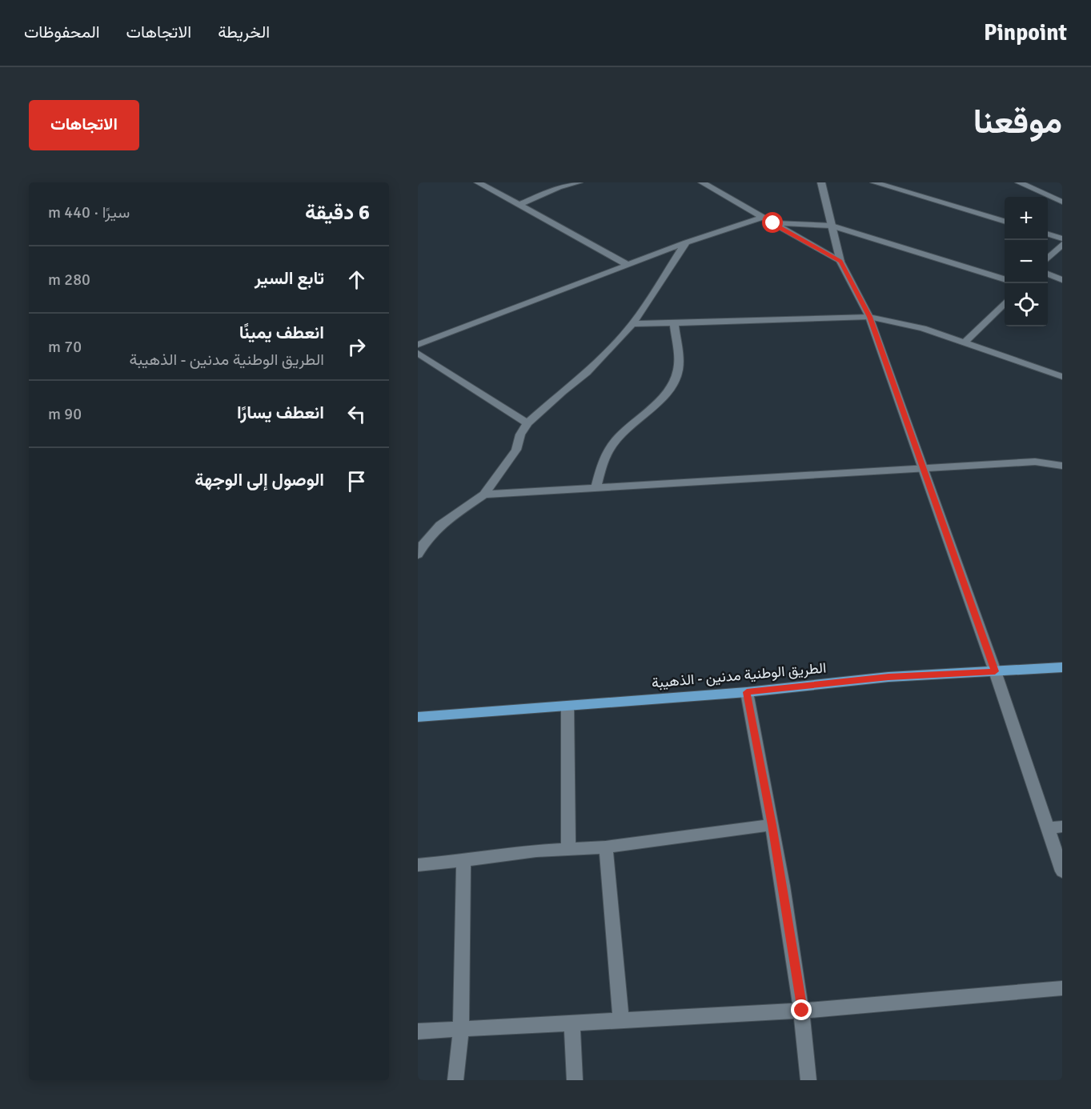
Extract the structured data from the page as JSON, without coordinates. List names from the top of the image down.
{
  "streets": {
    "main road": ["الطريق الوطنية مدنين - الذهيبة"]
  },
  "page": {
    "header": "Pinpoint",
    "nav": ["الخريطة", "الاتجاهات", "المحفوظات"],
    "title": "موقعنا",
    "buttons": "الاتجاهات",
    "heading": ["6 دقيقة", "سيرًا · 440 m"],
    "map_buttons": ["+", "−"],
    "list": [
      ["تابع السير", "280 m"],
      ["انعطف يمينًا", "الطريق الوطنية مدنين - الذهيبة", "70 m"],
      ["انعطف يسارًا", "90 m"],
      "الوصول إلى الوجهة"
    ]
  }
}
